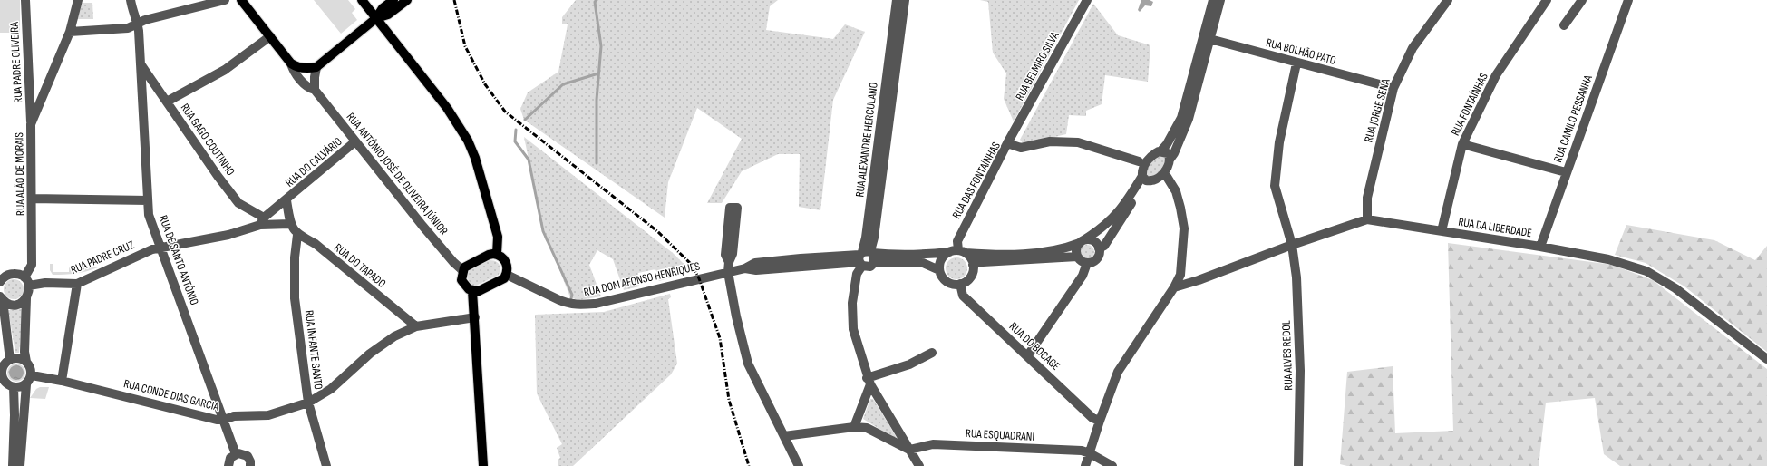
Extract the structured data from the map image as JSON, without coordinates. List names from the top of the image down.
{
  "streets": {
    "main road": ["RUA ANTÓNIO JOSÉ DE OLIVEIRA JÚNIOR"],
    "street": [
      "RUA BOLHÃO PATO",
      "RUA PADRE OLIVEIRA",
      "RUA BELMIRO SILVA",
      "RUA FONTAÍNHAS",
      "RUA JORGE SENA",
      "RUA CAMILO PESSANHA",
      "RUA GAGO COUTINHO",
      "RUA ALEXANDRE HERCULANO",
      "RUA DO CALVÁRIO",
      "RUA ALÃO DE MORAIS",
      "RUA DAS FONTAÍNHAS",
      "RUA DA LIBERDADE",
      "RUA PADRE CRUZ",
      "RUA DE SANTO ANTÓNIO",
      "RUA DO TAPADO",
      "RUA DOM AFONSO HENRIQUES",
      "RUA DO BOCAGE",
      "RUA INFANTE SANTO",
      "RUA ALVES REDOL",
      "RUA CONDE DIAS GARCIA",
      "RUA ESQUADRANI"
    ]
  },
  "crossings": [
    ["RUA BOLHÃO PATO", "RUA JORGE SENA"],
    ["RUA BOLHÃO PATO", "RUA DOM AFONSO HENRIQUES"],
    ["RUA BOLHÃO PATO", "RUA ALVES REDOL"],
    ["RUA PADRE OLIVEIRA", "RUA ALÃO DE MORAIS"],
    ["RUA BELMIRO SILVA", "RUA DAS FONTAÍNHAS"],
    ["RUA FONTAÍNHAS", "RUA DA LIBERDADE"],
    ["RUA JORGE SENA", "RUA DA LIBERDADE"],
    ["RUA CAMILO PESSANHA", "RUA DA LIBERDADE"],
    ["RUA GAGO COUTINHO", "RUA DO CALVÁRIO"],
    ["RUA GAGO COUTINHO", "RUA DE SANTO ANTÓNIO"],
    ["RUA ALEXANDRE HERCULANO", "RUA DOM AFONSO HENRIQUES"],
    ["RUA ALEXANDRE HERCULANO", "RUA ESQUADRANI"],
    ["RUA DO CALVÁRIO", "RUA ANTÓNIO JOSÉ DE OLIVEIRA JÚNIOR"],
    ["RUA DO CALVÁRIO", "RUA PADRE CRUZ"],
    ["RUA DO CALVÁRIO", "RUA DE SANTO ANTÓNIO"],
    ["RUA ALÃO DE MORAIS", "RUA PADRE CRUZ"],
    ["RUA ALÃO DE MORAIS", "RUA CONDE DIAS GARCIA"],
    ["RUA ANTÓNIO JOSÉ DE OLIVEIRA JÚNIOR", "RUA DOM AFONSO HENRIQUES"],
    ["RUA DAS FONTAÍNHAS", "RUA DOM AFONSO HENRIQUES"],
    ["RUA DAS FONTAÍNHAS", "RUA DO BOCAGE"],
    ["RUA DA LIBERDADE", "RUA ALVES REDOL"],
    ["RUA PADRE CRUZ", "RUA DE SANTO ANTÓNIO"],
    ["RUA DE SANTO ANTÓNIO", "RUA CONDE DIAS GARCIA"],
    ["RUA DO TAPADO", "RUA INFANTE SANTO"],
    ["RUA DO TAPADO", "RUA CONDE DIAS GARCIA"],
    ["RUA DOM AFONSO HENRIQUES", "RUA DO BOCAGE"],
    ["RUA INFANTE SANTO", "RUA CONDE DIAS GARCIA"]
  ]
}
